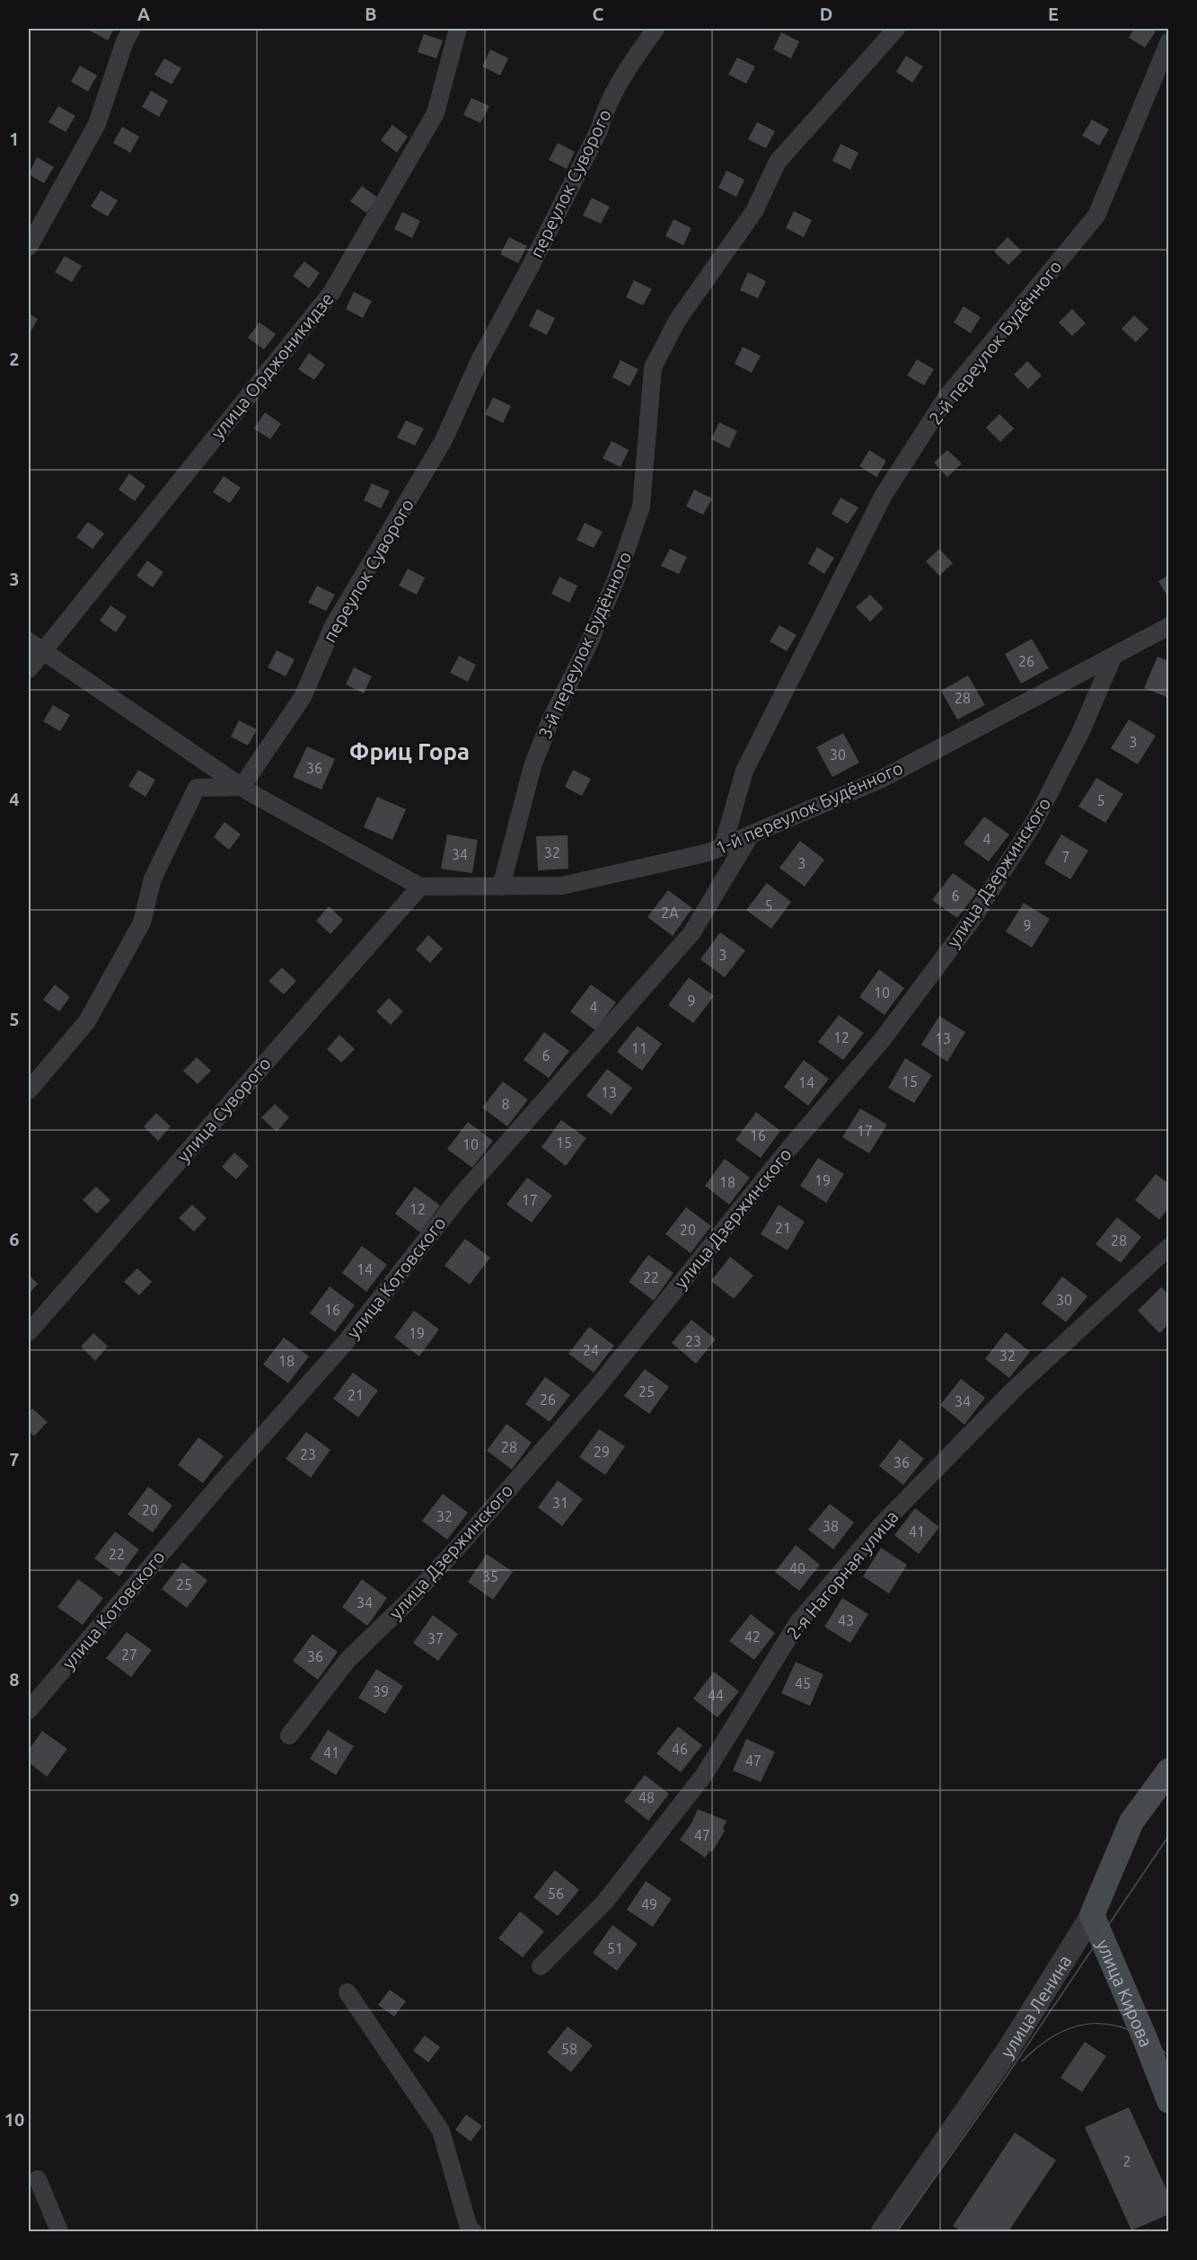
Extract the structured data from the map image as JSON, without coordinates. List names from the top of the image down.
{
  "streets": {
    "main road": ["улица Кирова", "улица Ленина"],
    "street": [
      "переулок Суворого",
      "2-й переулок Будённого",
      "улица Орджоникидзе",
      "3-й переулок Будённого",
      "1-й переулок Будённого",
      "улица Дзержинского",
      "улица Суворого",
      "улица Котовского",
      "2-я Нагорная улица"
    ]
  },
  "crossings": [
    ["2-й переулок Будённого", "1-й переулок Будённого"],
    ["3-й переулок Будённого", "1-й переулок Будённого"],
    ["1-й переулок Будённого", "улица Дзержинского"],
    ["1-й переулок Будённого", "улица Суворого"],
    ["1-й переулок Будённого", "улица Котовского"],
    ["улица Кирова", "улица Ленина"]
  ],
  "districts": ["Фриц Гора"],
  "house_numbers": [
    "26",
    "28",
    "3",
    "30",
    "36",
    "5",
    "4",
    "32",
    "34",
    "7",
    "3",
    "6",
    "5",
    "2А",
    "9",
    "3",
    "10",
    "9",
    "4",
    "12",
    "13",
    "11",
    "6",
    "15",
    "14",
    "13",
    "8",
    "17",
    "16",
    "15",
    "10",
    "19",
    "18",
    "17",
    "12",
    "21",
    "20",
    "28",
    "14",
    "22",
    "30",
    "16",
    "19",
    "23",
    "24",
    "32",
    "18",
    "25",
    "21",
    "26",
    "34",
    "28",
    "29",
    "23",
    "36",
    "31",
    "20",
    "32",
    "38",
    "41",
    "22",
    "40",
    "35",
    "25",
    "34",
    "43",
    "42",
    "37",
    "27",
    "36",
    "45",
    "39",
    "44",
    "46",
    "41",
    "47",
    "48",
    "47",
    "56",
    "49",
    "51",
    "58",
    "2"
  ],
  "grid": {
    "columns": [
      "A",
      "B",
      "C",
      "D",
      "E"
    ],
    "rows": [
      "1",
      "2",
      "3",
      "4",
      "5",
      "6",
      "7",
      "8",
      "9",
      "10"
    ]
  }
}
